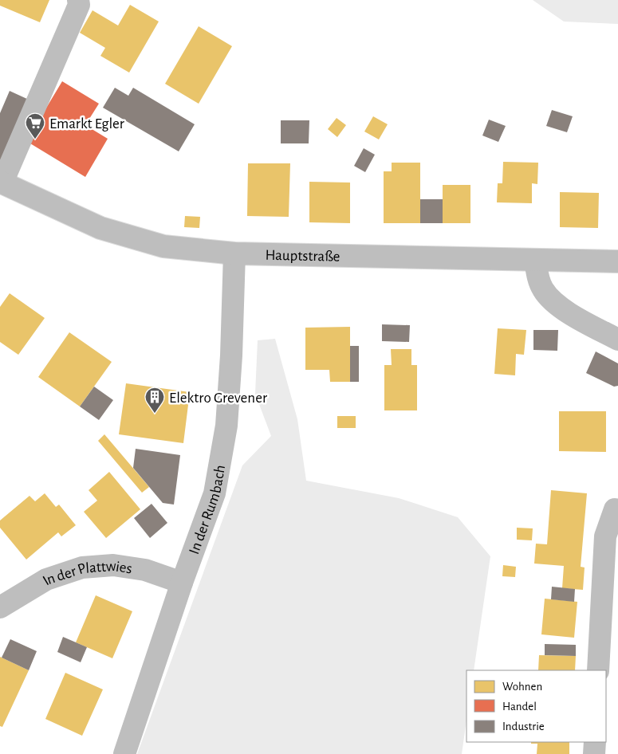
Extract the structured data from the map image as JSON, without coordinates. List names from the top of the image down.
{
  "streets": {
    "street": ["Hauptstraße", "In der Rumbach", "In der Plattwies"]
  },
  "crossings": [
    ["Hauptstraße", "In der Rumbach"],
    ["In der Rumbach", "In der Plattwies"]
  ],
  "places": {
    "supermarket": ["Emarkt Egler"],
    "building": ["Elektro Grevener"]
  },
  "legend": ["Wohnen", "Handel", "Industrie"]
}
